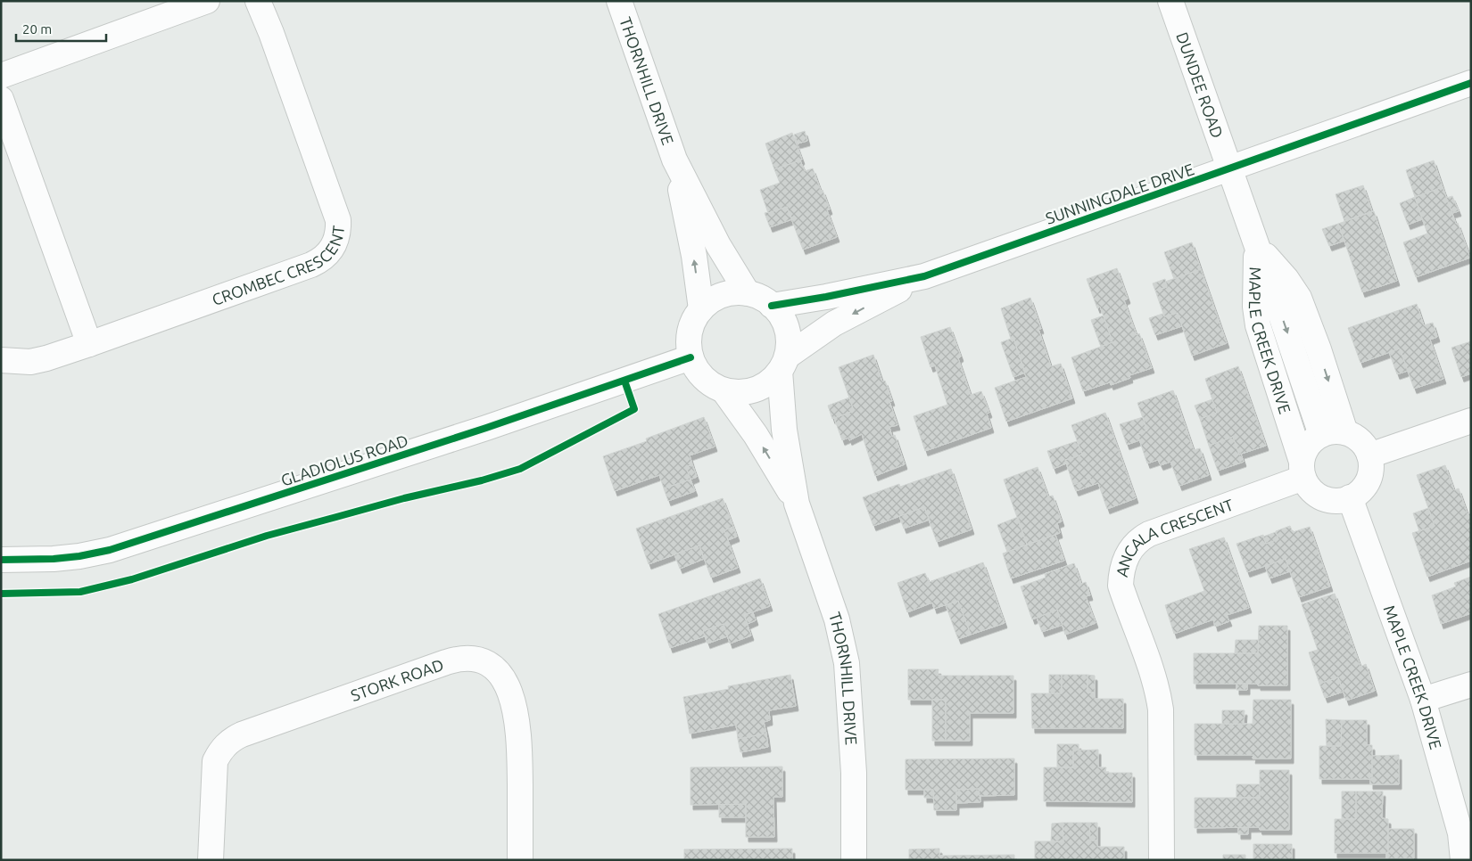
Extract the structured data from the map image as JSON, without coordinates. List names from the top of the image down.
{
  "streets": {
    "street": [
      "THORNHILL DRIVE",
      "DUNDEE ROAD",
      "SUNNINGDALE DRIVE",
      "CROMBEC CRESCENT",
      "MAPLE CREEK DRIVE",
      "GLADIOLUS ROAD",
      "ANCALA CRESCENT",
      "STORK ROAD"
    ]
  },
  "crossings": [
    ["THORNHILL DRIVE", "SUNNINGDALE DRIVE"],
    ["THORNHILL DRIVE", "GLADIOLUS ROAD"],
    ["DUNDEE ROAD", "SUNNINGDALE DRIVE"],
    ["DUNDEE ROAD", "MAPLE CREEK DRIVE"],
    ["SUNNINGDALE DRIVE", "MAPLE CREEK DRIVE"],
    ["SUNNINGDALE DRIVE", "GLADIOLUS ROAD"],
    ["MAPLE CREEK DRIVE", "ANCALA CRESCENT"]
  ],
  "scale_bar": "20 m"
}
